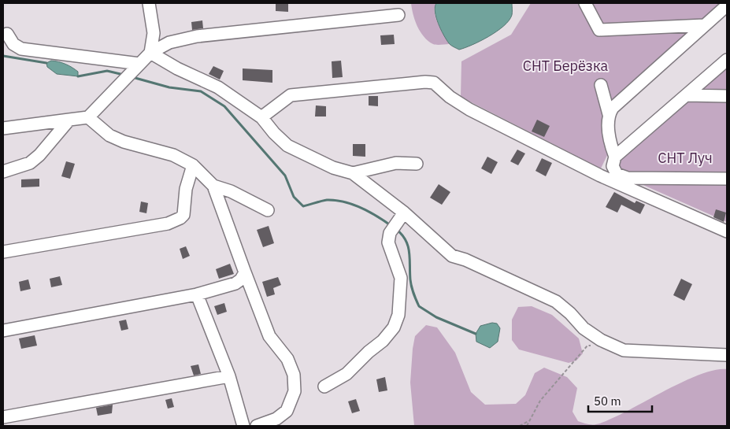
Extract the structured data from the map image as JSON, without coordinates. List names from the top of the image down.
{
  "parks": ["СНТ Берёзка", "СНТ Луч"],
  "scale_bar": "50 m"
}
